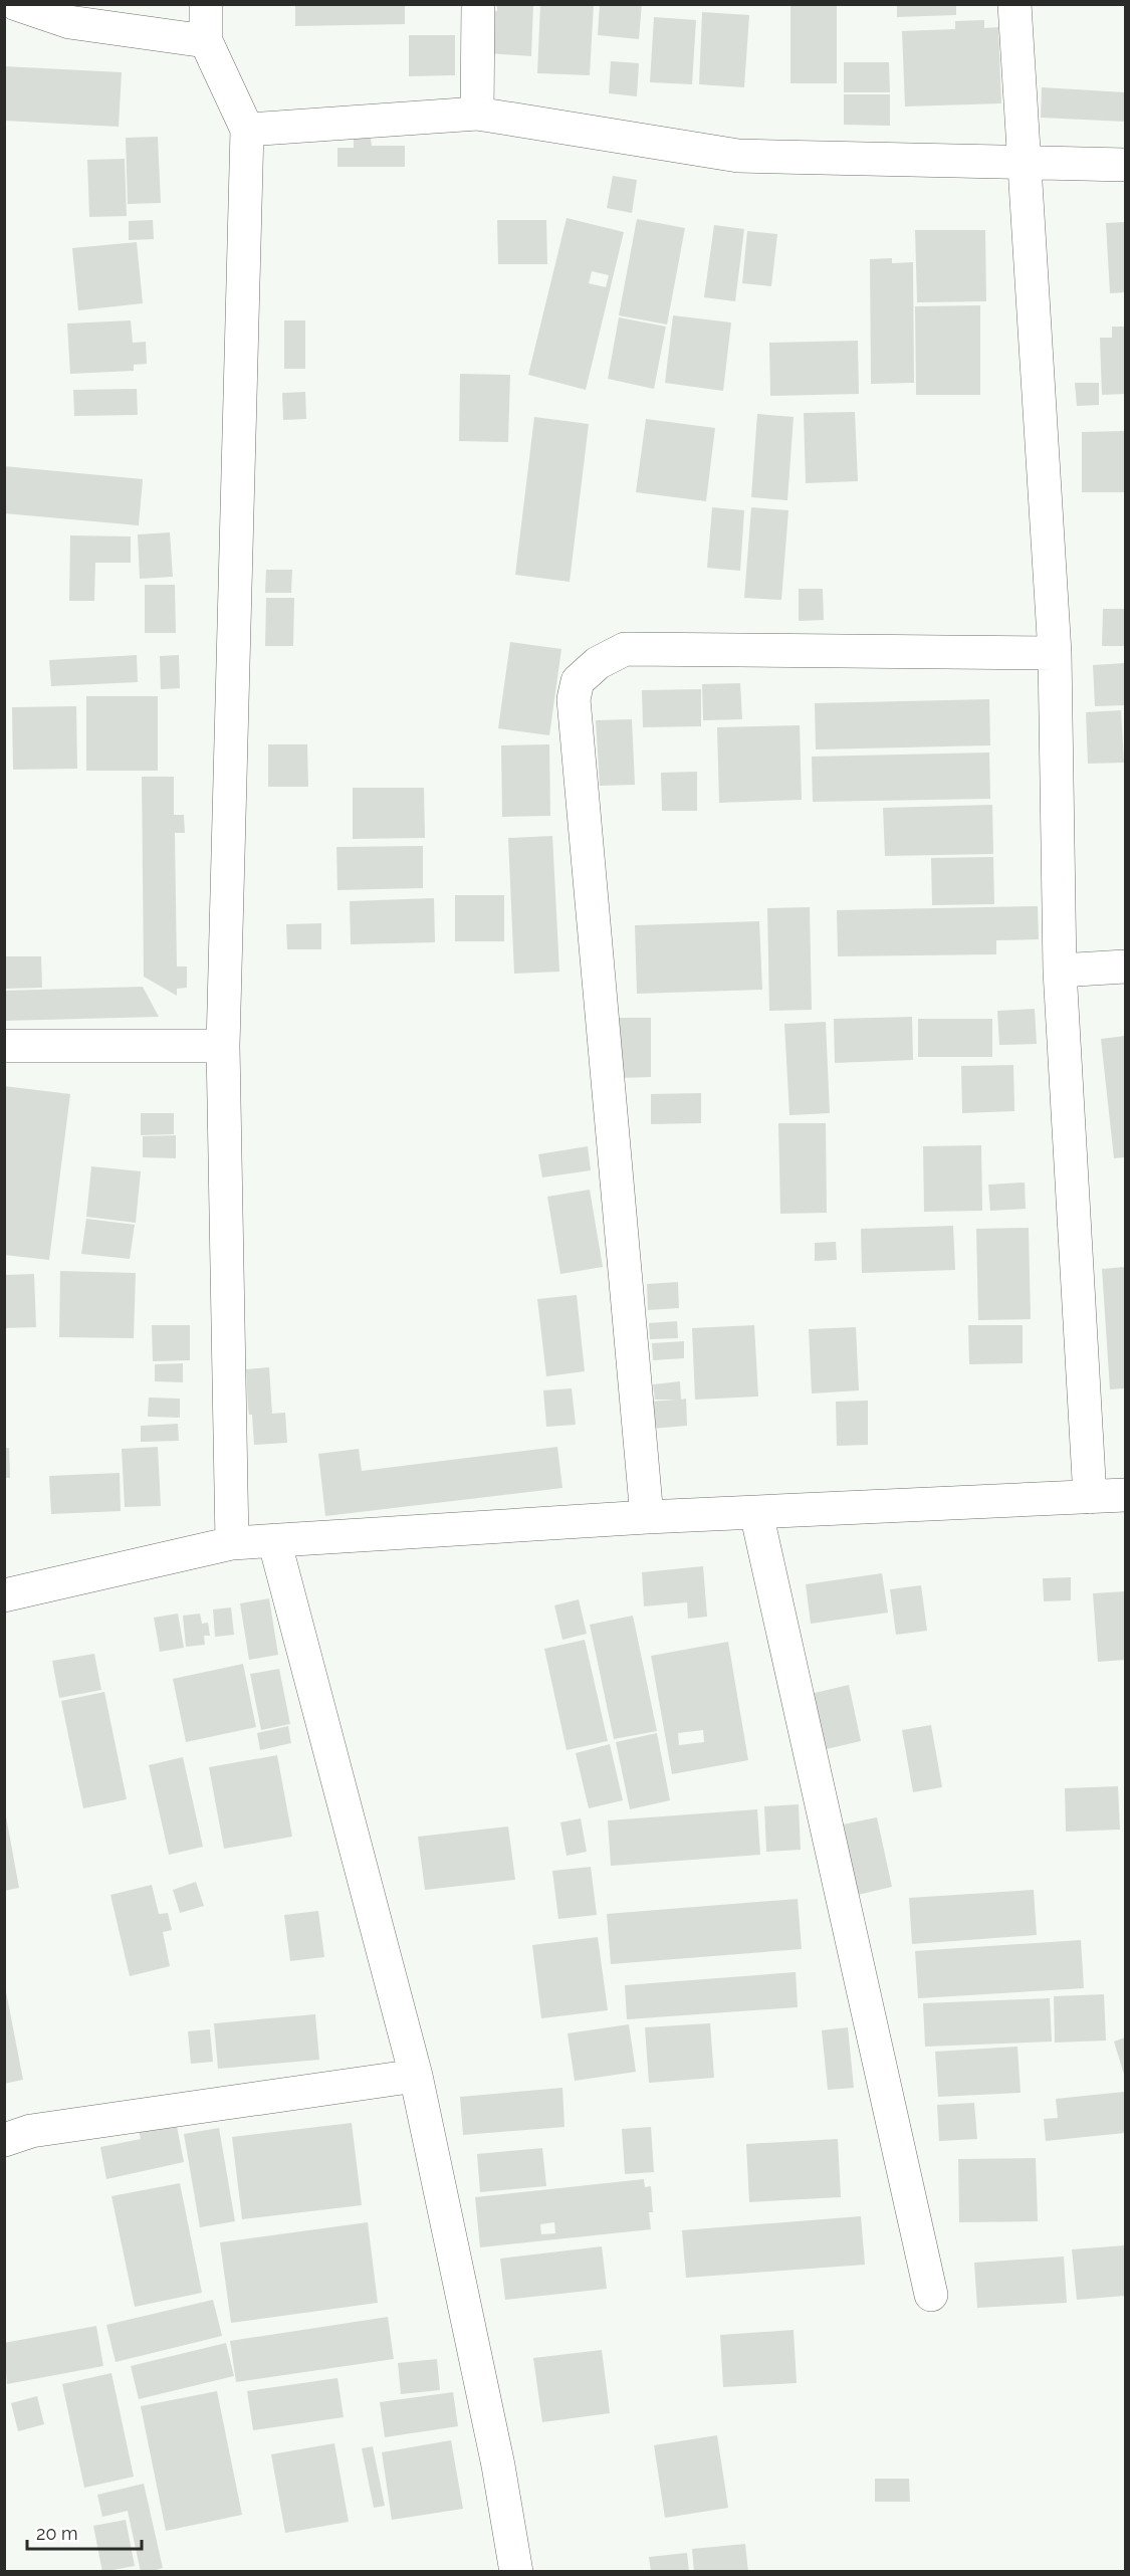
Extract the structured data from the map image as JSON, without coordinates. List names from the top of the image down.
{
  "scale_bar": "20 m"
}
